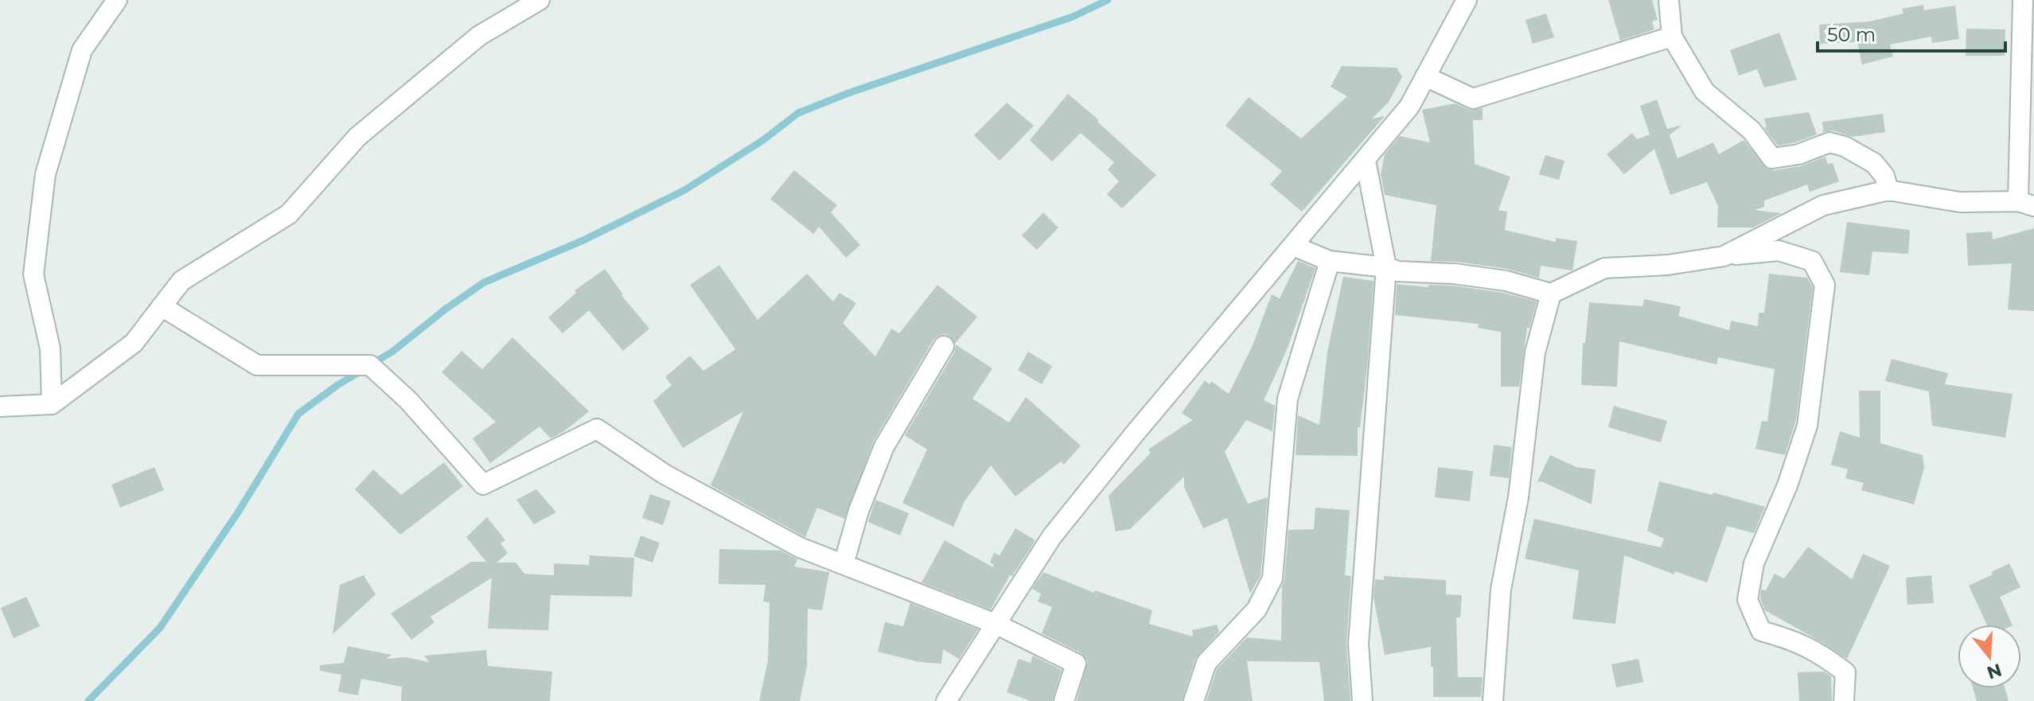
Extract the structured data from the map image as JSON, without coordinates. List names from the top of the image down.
{
  "scale_bar": "50 m",
  "north": "bottom"
}
